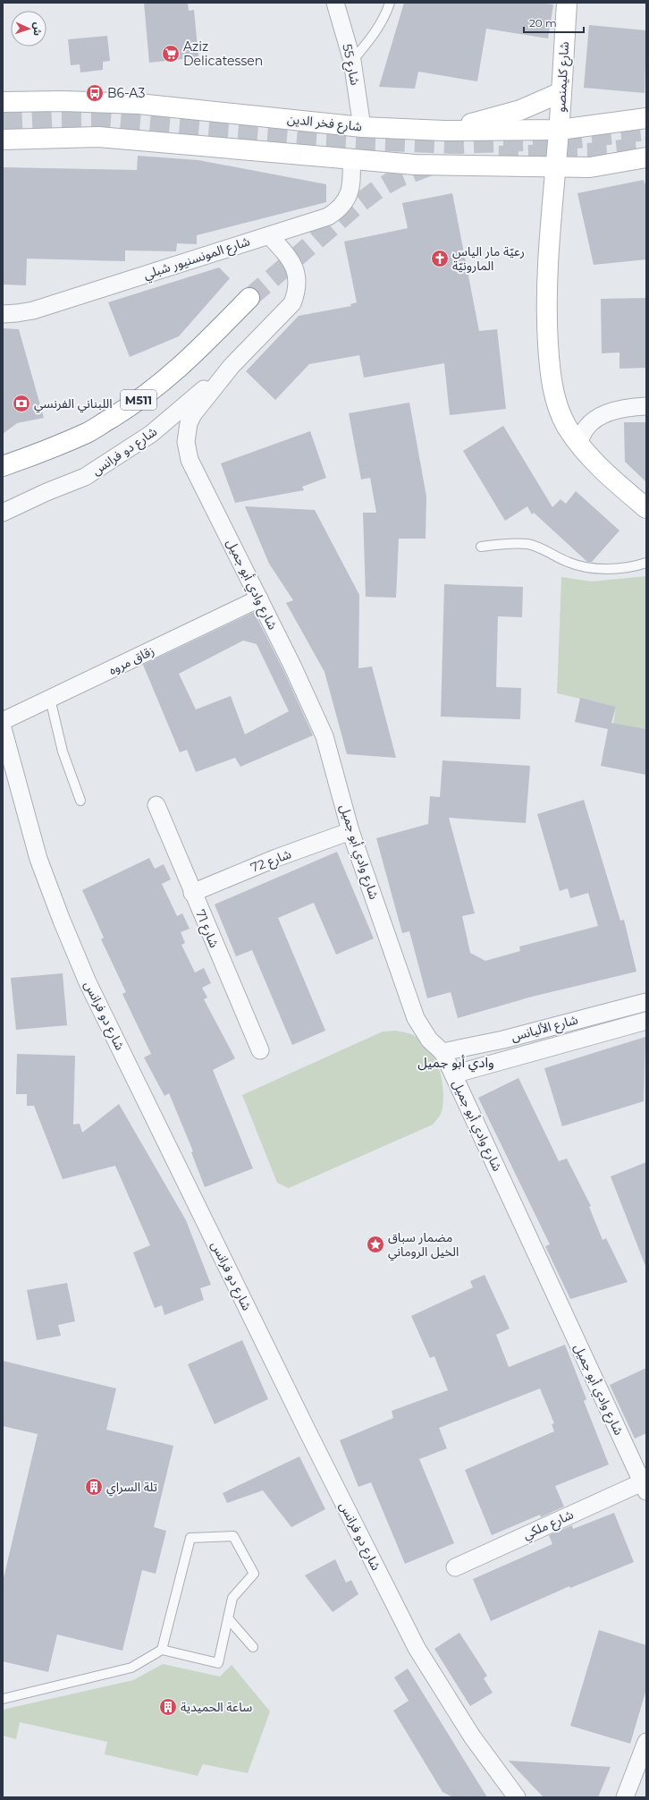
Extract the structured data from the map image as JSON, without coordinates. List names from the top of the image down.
{
  "streets": {
    "main road": ["شارع كليمنصو", "شارع فخر الدين", "M511"],
    "street": [
      "شارع 55",
      "شارع المونسنيور شبلي",
      "شارع دو فرانس",
      "شارع وادي أبو جميل",
      "زقاق مروه",
      "شارع 72",
      "شارع 71",
      "شارع الأليانس",
      "شارع ملكي"
    ]
  },
  "crossings": [
    ["شارع 55", "شارع فخر الدين"],
    ["شارع كليمنصو", "شارع فخر الدين"],
    ["شارع المونسنيور شبلي", "شارع وادي أبو جميل"],
    ["شارع دو فرانس", "شارع وادي أبو جميل"],
    ["شارع وادي أبو جميل", "زقاق مروه"],
    ["شارع وادي أبو جميل", "شارع 72"],
    ["شارع وادي أبو جميل", "شارع الأليانس"],
    ["شارع وادي أبو جميل", "شارع ملكي"],
    ["شارع 72", "شارع 71"]
  ],
  "districts": ["وادي أبو جميل"],
  "places": {
    "supermarket": ["Aziz Delicatessen"],
    "bus stop": ["B6-A3"],
    "church": ["رعيّة مار الياس المارونيّة"],
    "bank": ["اللبناني الفرنسي"],
    "place": ["مضمار سباق الخيل الروماني"],
    "building": ["تلة السراي", "ساعة الحميدية"]
  },
  "scale_bar": "20 m",
  "north": "right"
}
